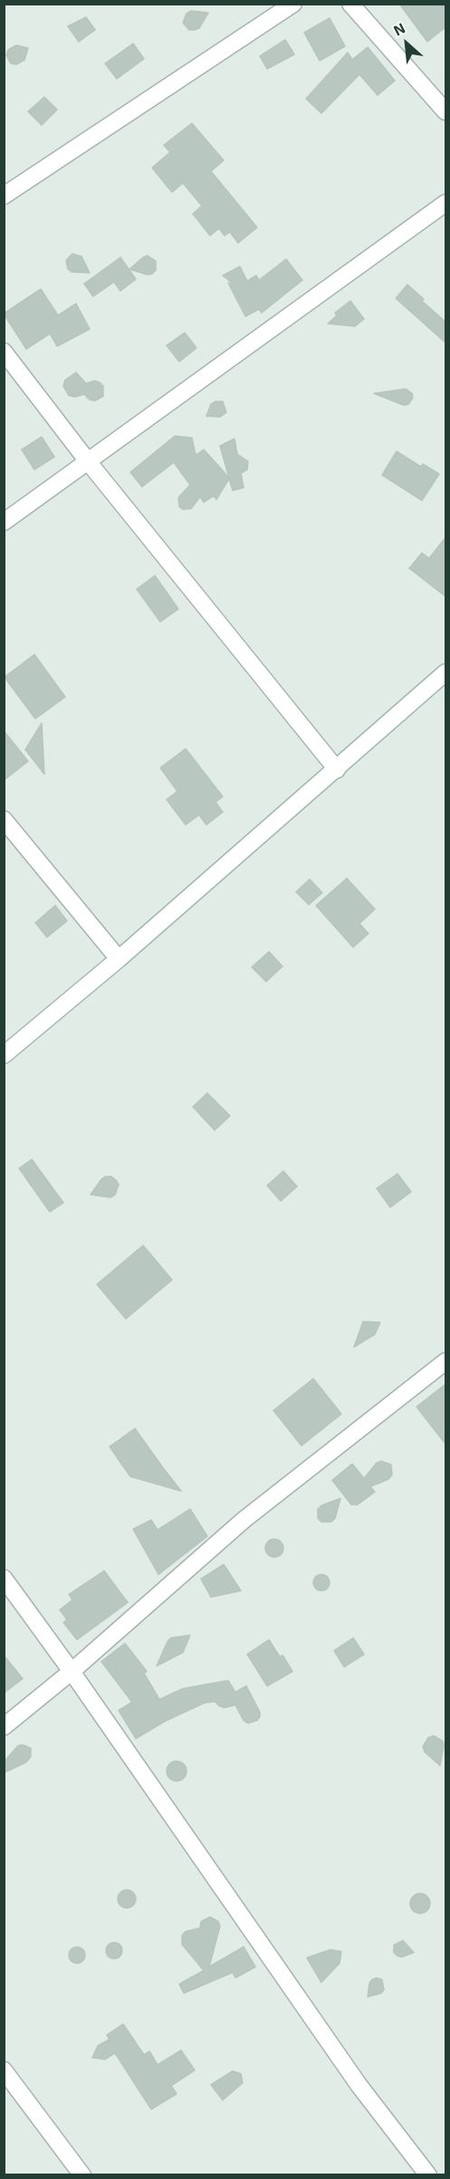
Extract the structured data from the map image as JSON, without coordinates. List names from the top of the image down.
{
  "north": "top left"
}
